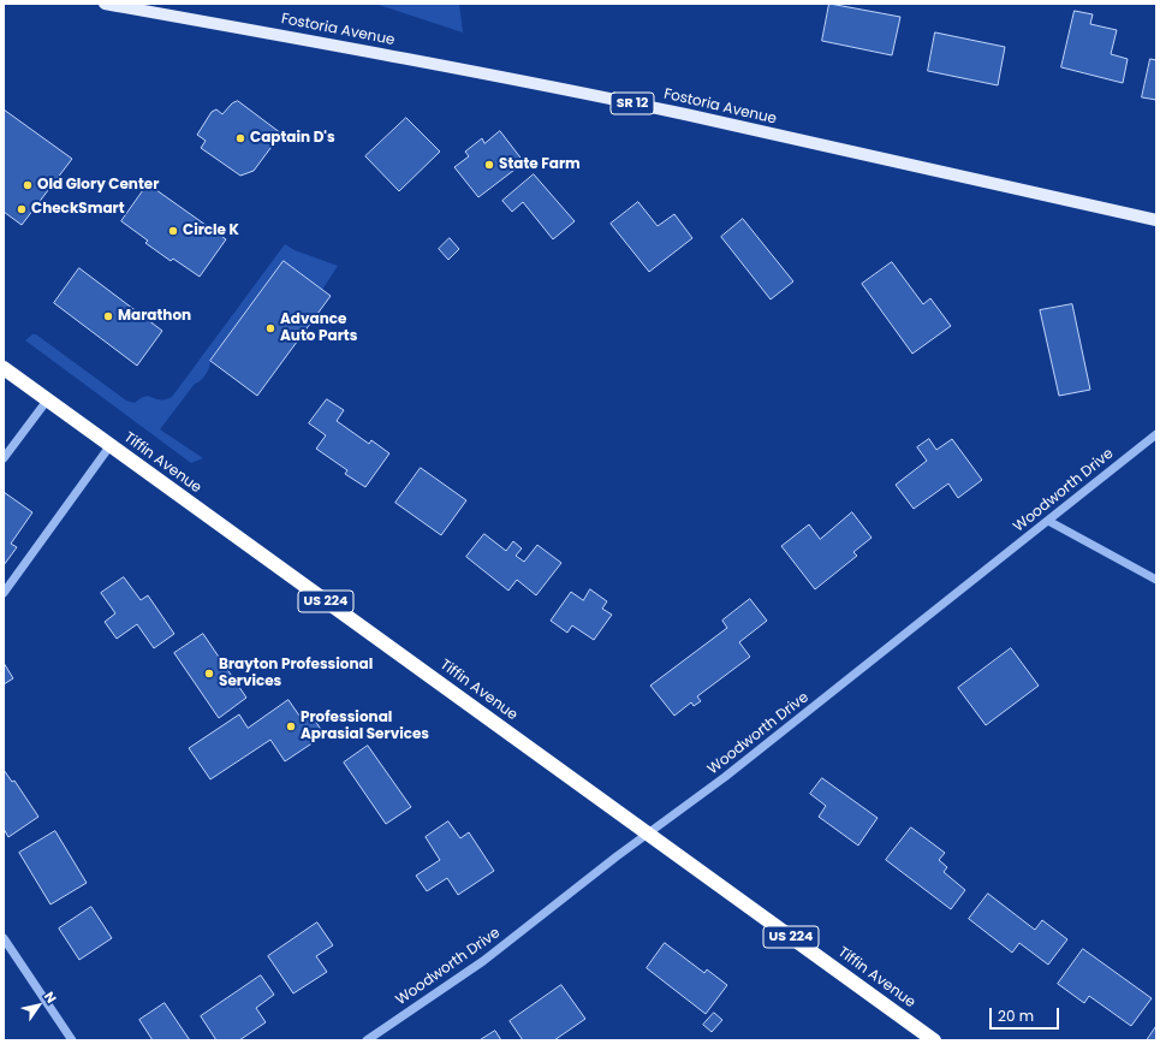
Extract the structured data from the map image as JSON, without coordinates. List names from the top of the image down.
{
  "streets": {
    "highway": ["Tiffin Avenue", "US 224"],
    "main road": ["Fostoria Avenue", "SR 12"],
    "street": ["Woodworth Drive"]
  },
  "crossings": [
    ["Tiffin Avenue", "Woodworth Drive"]
  ],
  "places": [
    "Captain D's",
    "State Farm",
    "Old Glory Center",
    "CheckSmart",
    "Circle K",
    "Marathon",
    "Advance Auto Parts",
    "Brayton Professional Services",
    "Professional Aprasial Services"
  ],
  "scale_bar": "20 m",
  "north": "top right"
}
